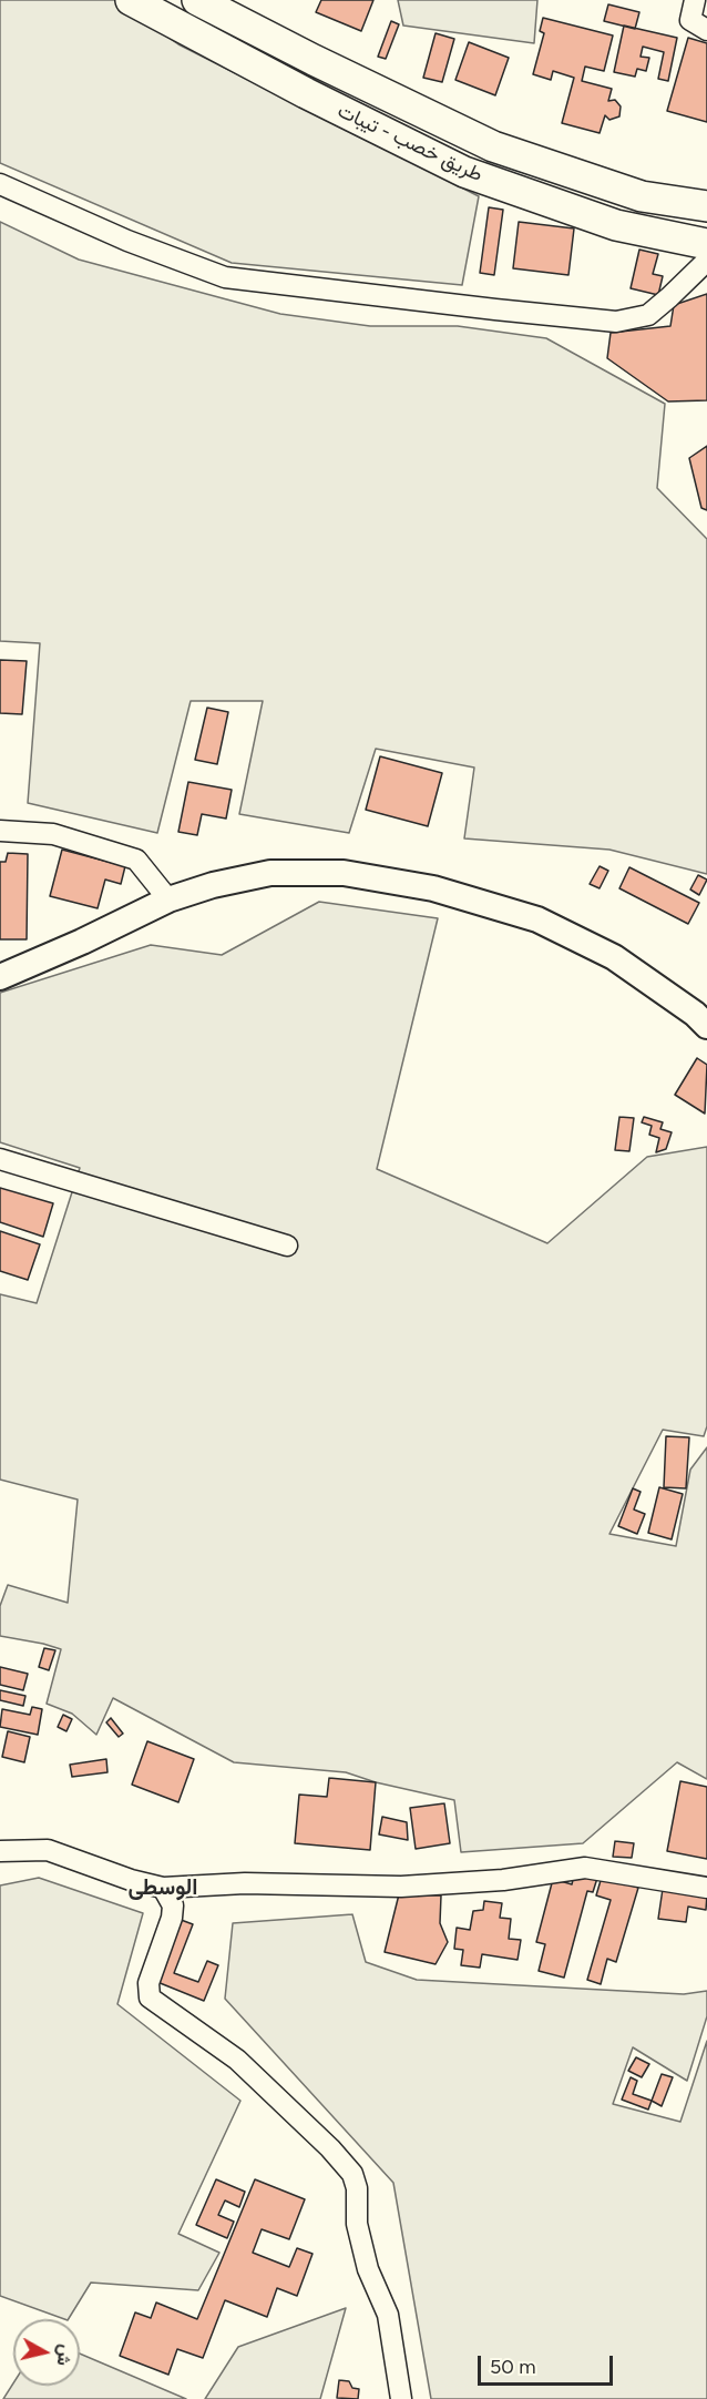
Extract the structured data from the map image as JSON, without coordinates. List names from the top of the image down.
{
  "streets": {
    "highway": ["طريق خصب - تيبات"]
  },
  "districts": ["الوسطى"],
  "scale_bar": "50 m",
  "north": "right"
}
